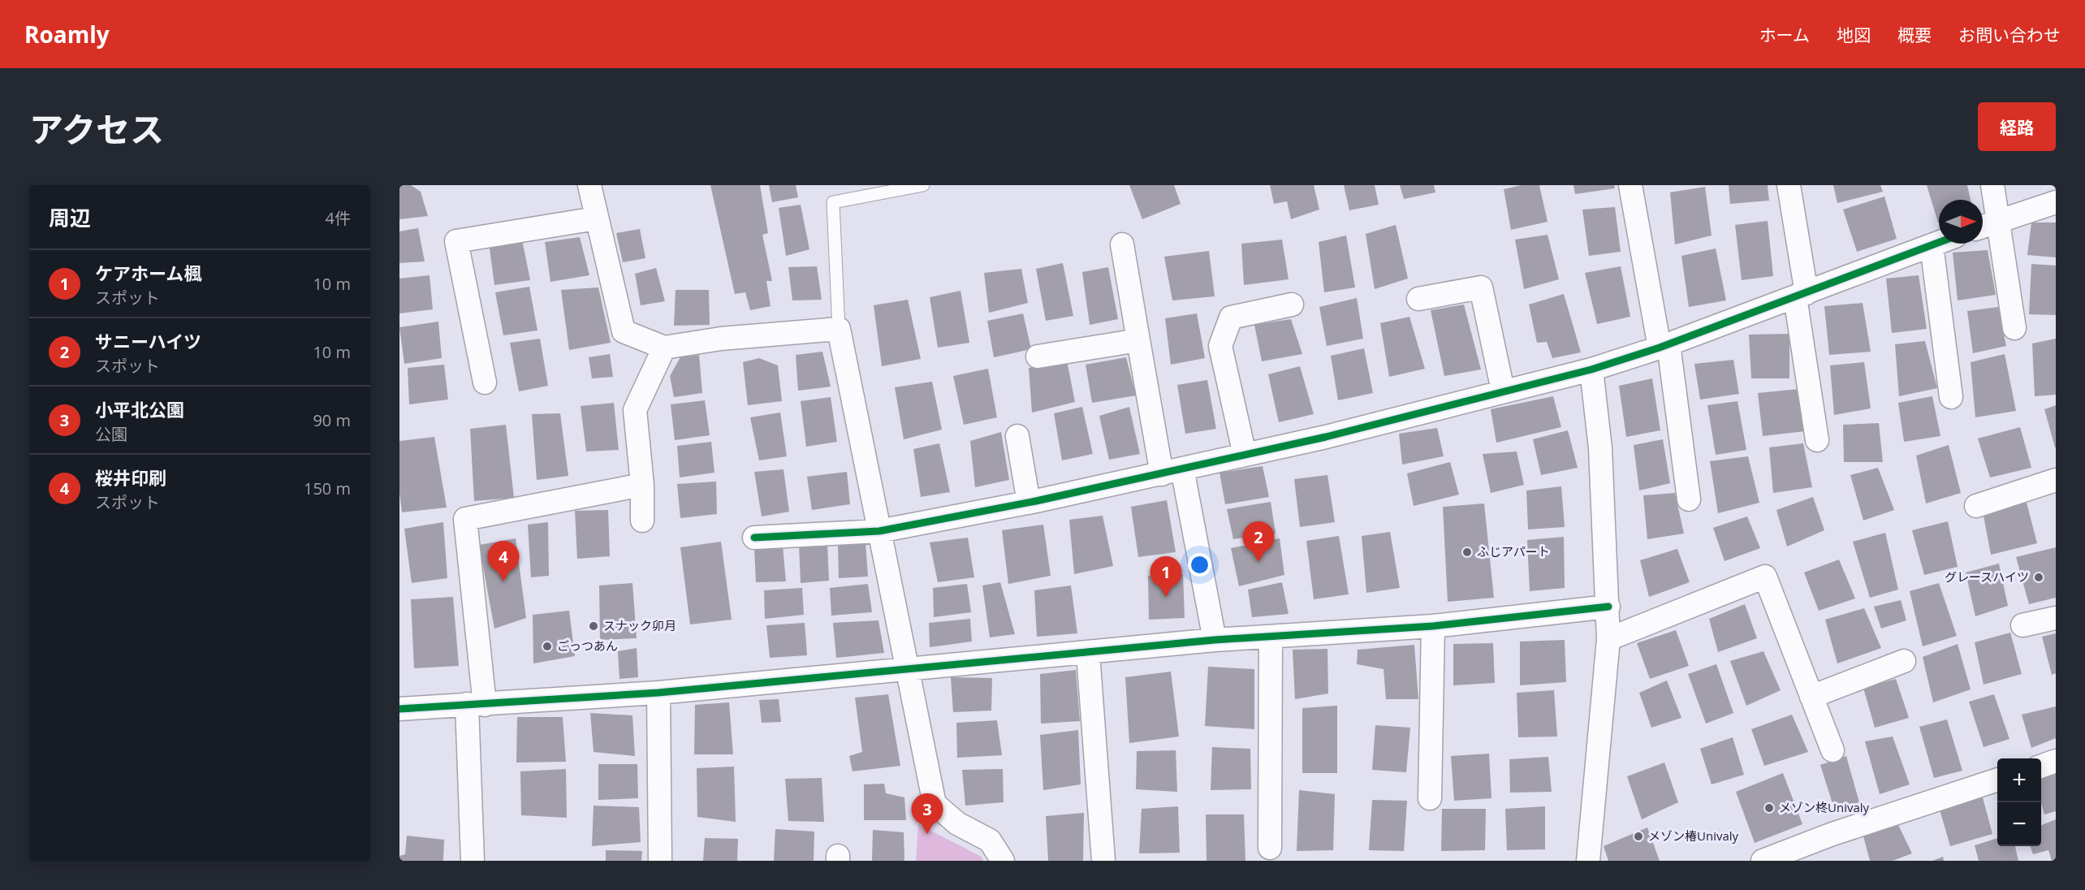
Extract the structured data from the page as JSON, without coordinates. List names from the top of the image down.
{
  "places": [
    "ふじアパート",
    "グレースハイツ",
    "スナック卯月",
    "ごっつあん",
    "メゾン柊Univaly",
    "メゾン椿Univaly"
  ],
  "north": "right",
  "page": {
    "header": "Roamly",
    "nav": [
      "ホーム",
      "地図",
      "概要",
      "お問い合わせ"
    ],
    "title": "アクセス",
    "buttons": "経路",
    "heading": ["周辺", "4件"],
    "list": [
      {
        "mark": "1",
        "name": "ケアホーム楓",
        "note": "スポット",
        "value": "10 m"
      },
      {
        "mark": "2",
        "name": "サニーハイツ",
        "note": "スポット",
        "value": "10 m"
      },
      {
        "mark": "3",
        "name": "小平北公園",
        "note": "公園",
        "value": "90 m"
      },
      {
        "mark": "4",
        "name": "桜井印刷",
        "note": "スポット",
        "value": "150 m"
      }
    ],
    "pins": [
      "2",
      "4",
      "1",
      "3"
    ],
    "map_buttons": ["+", "−"]
  }
}
